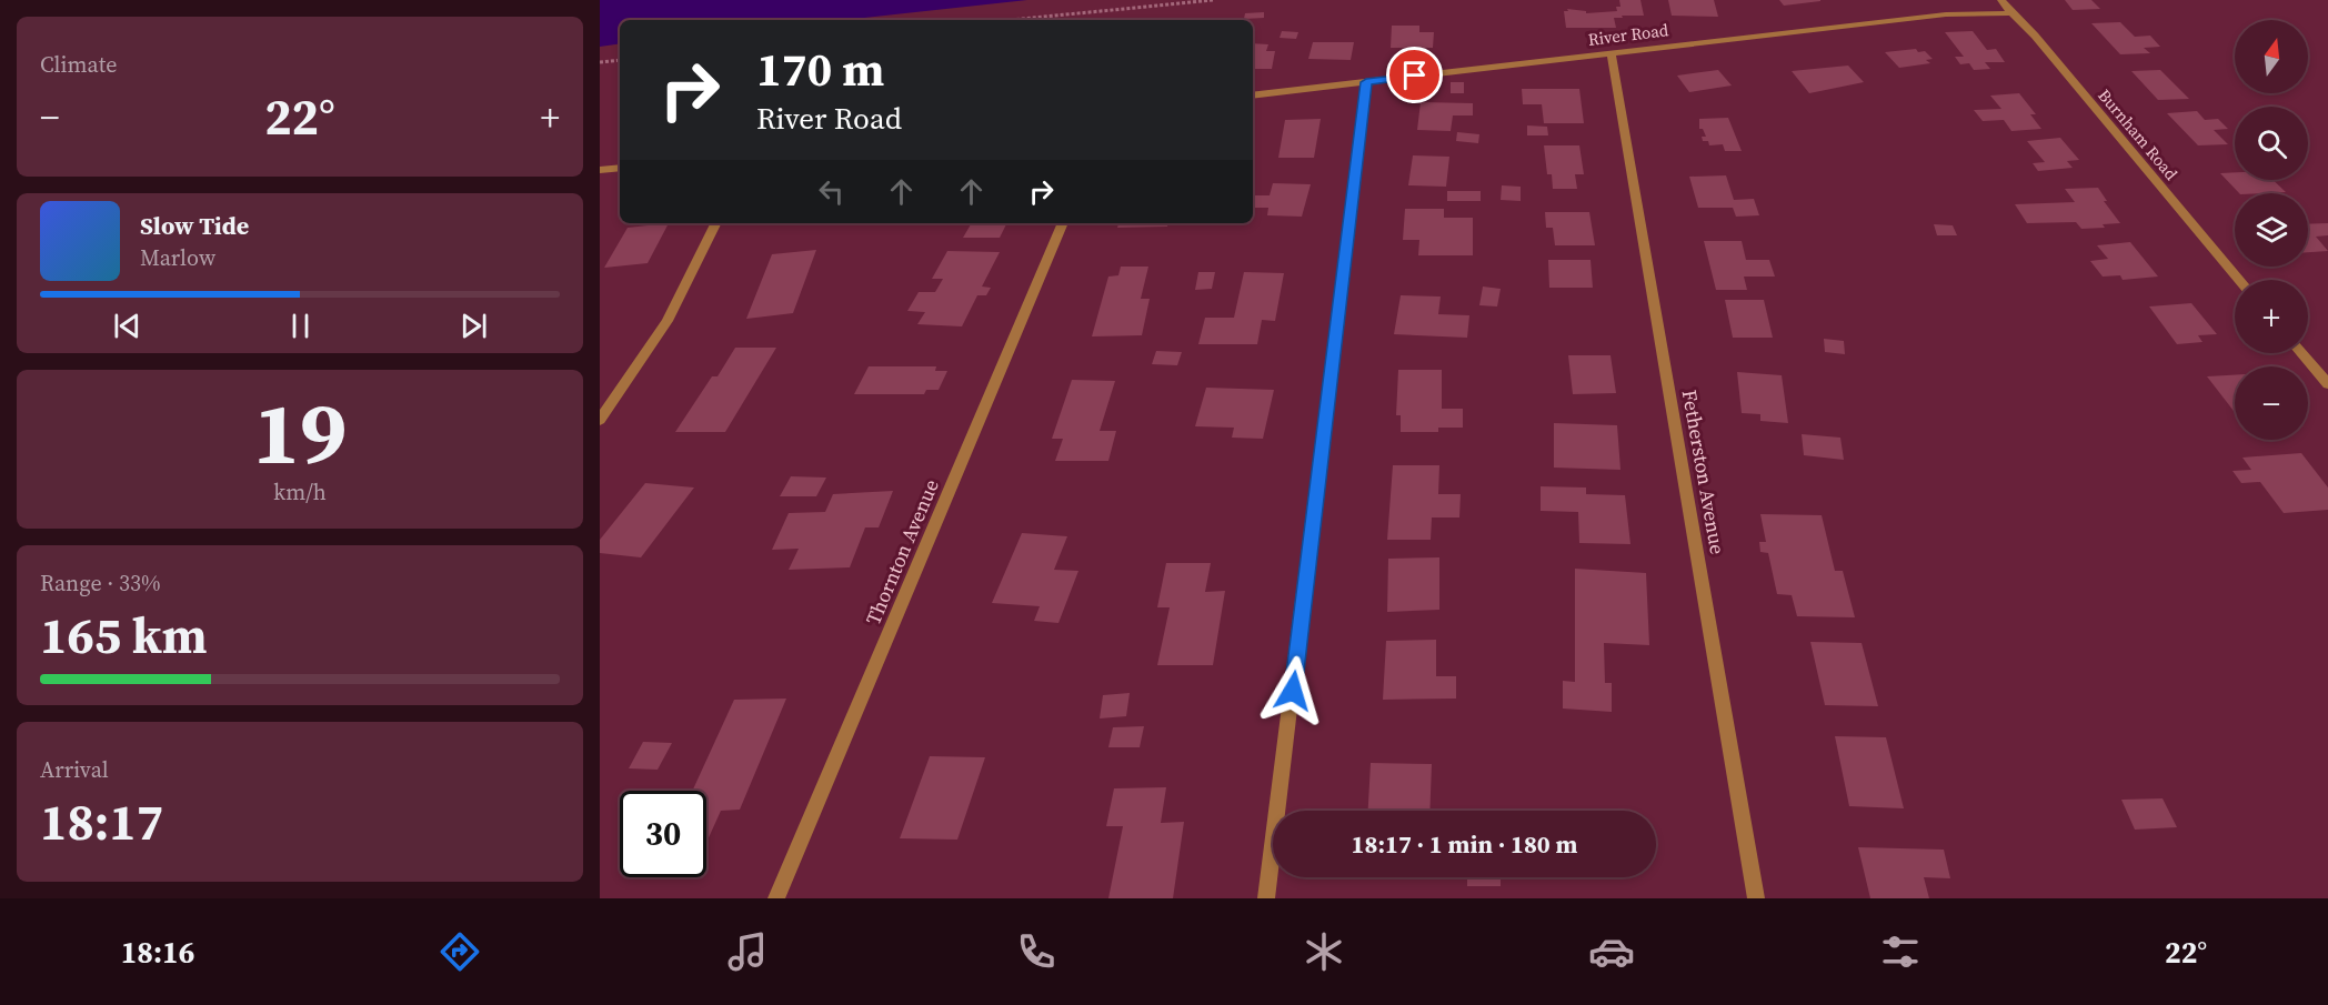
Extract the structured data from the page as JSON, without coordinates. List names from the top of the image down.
{
  "streets": {
    "street": [
      "River Road",
      "Burnham Road",
      "Fetherston Avenue",
      "Thornton Avenue"
    ]
  },
  "crossings": [
    ["River Road", "Burnham Road"],
    ["River Road", "Fetherston Avenue"]
  ],
  "north": "top",
  "page": {
    "tile": [
      "Climate",
      ["19", "km/h"],
      ["Range · 33%", "165 km"],
      ["Arrival", "18:17"]
    ],
    "map_buttons": ["+", "−"],
    "turn": ["170 m", "River Road"],
    "heat": ["−", "22°", "+"],
    "song": ["Slow Tide", "Marlow"],
    "limit": "30",
    "trip": "18:17 · 1 min · 180 m",
    "tabs": ["18:16", "22°"]
  }
}
